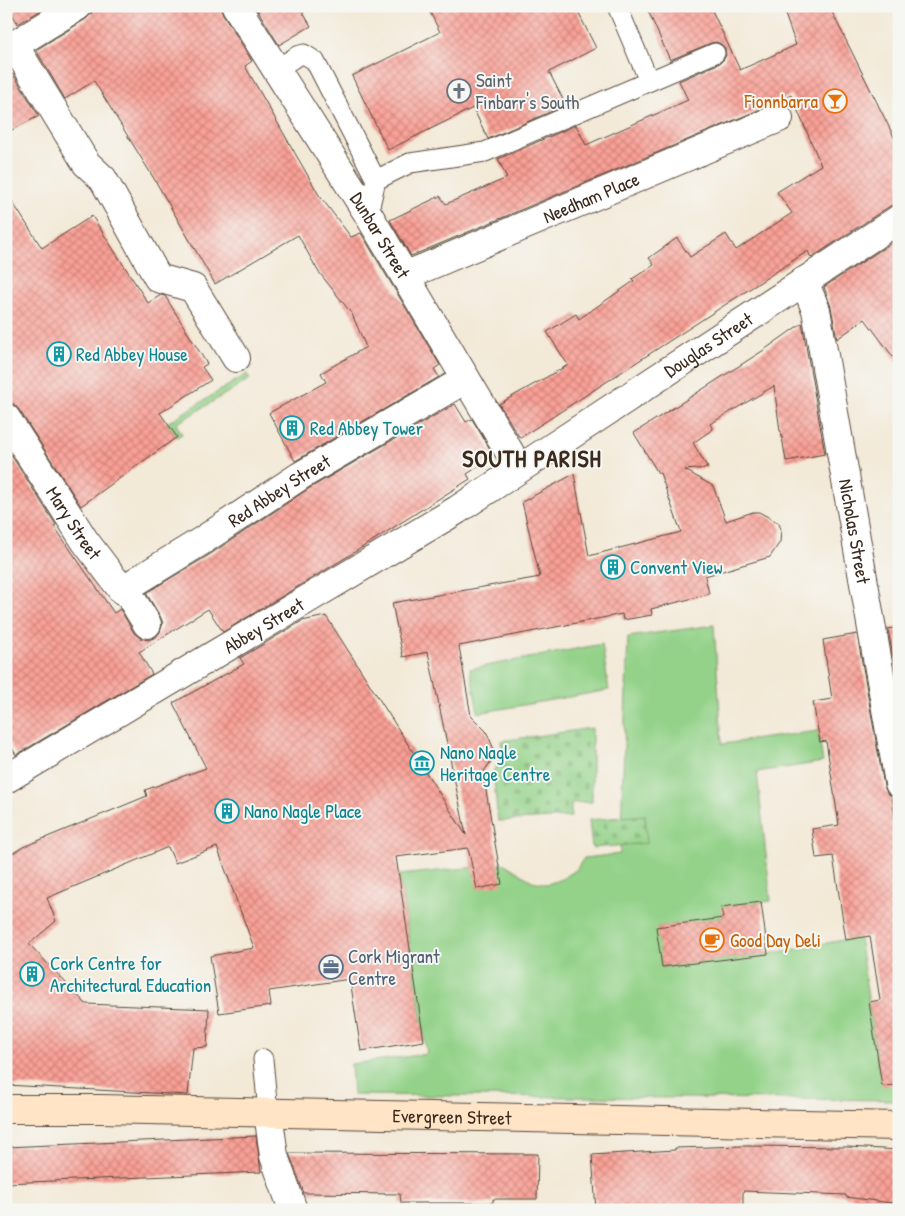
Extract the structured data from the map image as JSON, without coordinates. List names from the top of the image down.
{
  "streets": {
    "main road": ["Evergreen Street"],
    "street": [
      "Needham Place",
      "Dunbar Street",
      "Douglas Street",
      "Red Abbey Street",
      "Mary Street",
      "Nicholas Street",
      "Abbey Street"
    ]
  },
  "crossings": [
    ["Needham Place", "Dunbar Street"],
    ["Dunbar Street", "Douglas Street"],
    ["Dunbar Street", "Red Abbey Street"],
    ["Dunbar Street", "Abbey Street"],
    ["Douglas Street", "Nicholas Street"],
    ["Douglas Street", "Abbey Street"],
    ["Red Abbey Street", "Mary Street"]
  ],
  "districts": ["SOUTH PARISH"],
  "places": {
    "church": ["Saint Finbarr's South"],
    "bar": ["Fionnbarra"],
    "building": [
      "Red Abbey House",
      "Red Abbey Tower",
      "Convent View",
      "Nano Nagle Place",
      "Cork Centre for Architectural Education"
    ],
    "museum": ["Nano Nagle Heritage Centre"],
    "cafe": ["Good Day Deli"],
    "office": ["Cork Migrant Centre"]
  }
}
